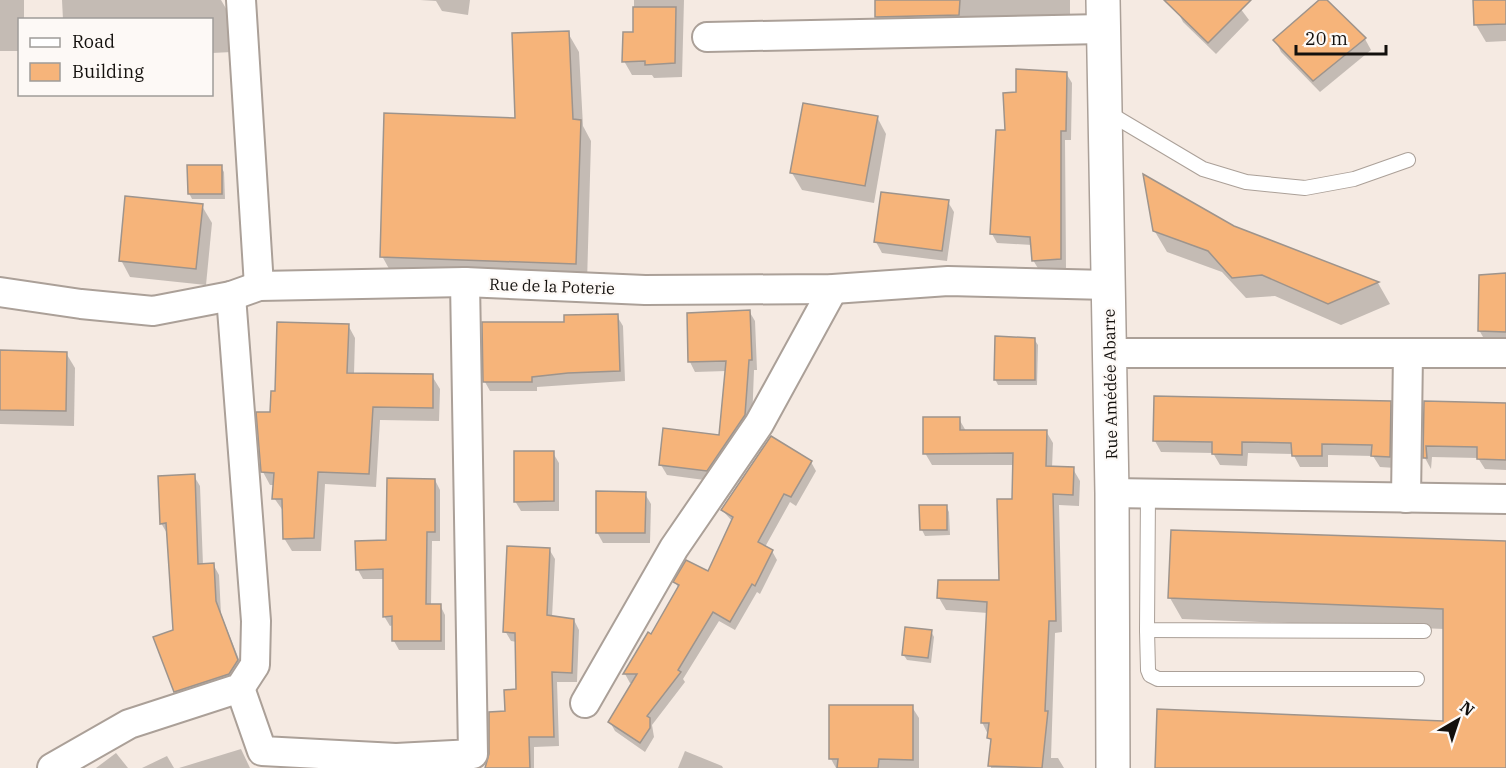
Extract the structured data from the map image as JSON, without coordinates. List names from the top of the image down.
{
  "streets": {
    "street": ["Rue de la Poterie", "Rue Amédée Abarre"]
  },
  "crossings": [
    ["Rue de la Poterie", "Rue Amédée Abarre"]
  ],
  "legend": ["Road", "Building"],
  "scale_bar": "20 m",
  "north": "top right"
}
